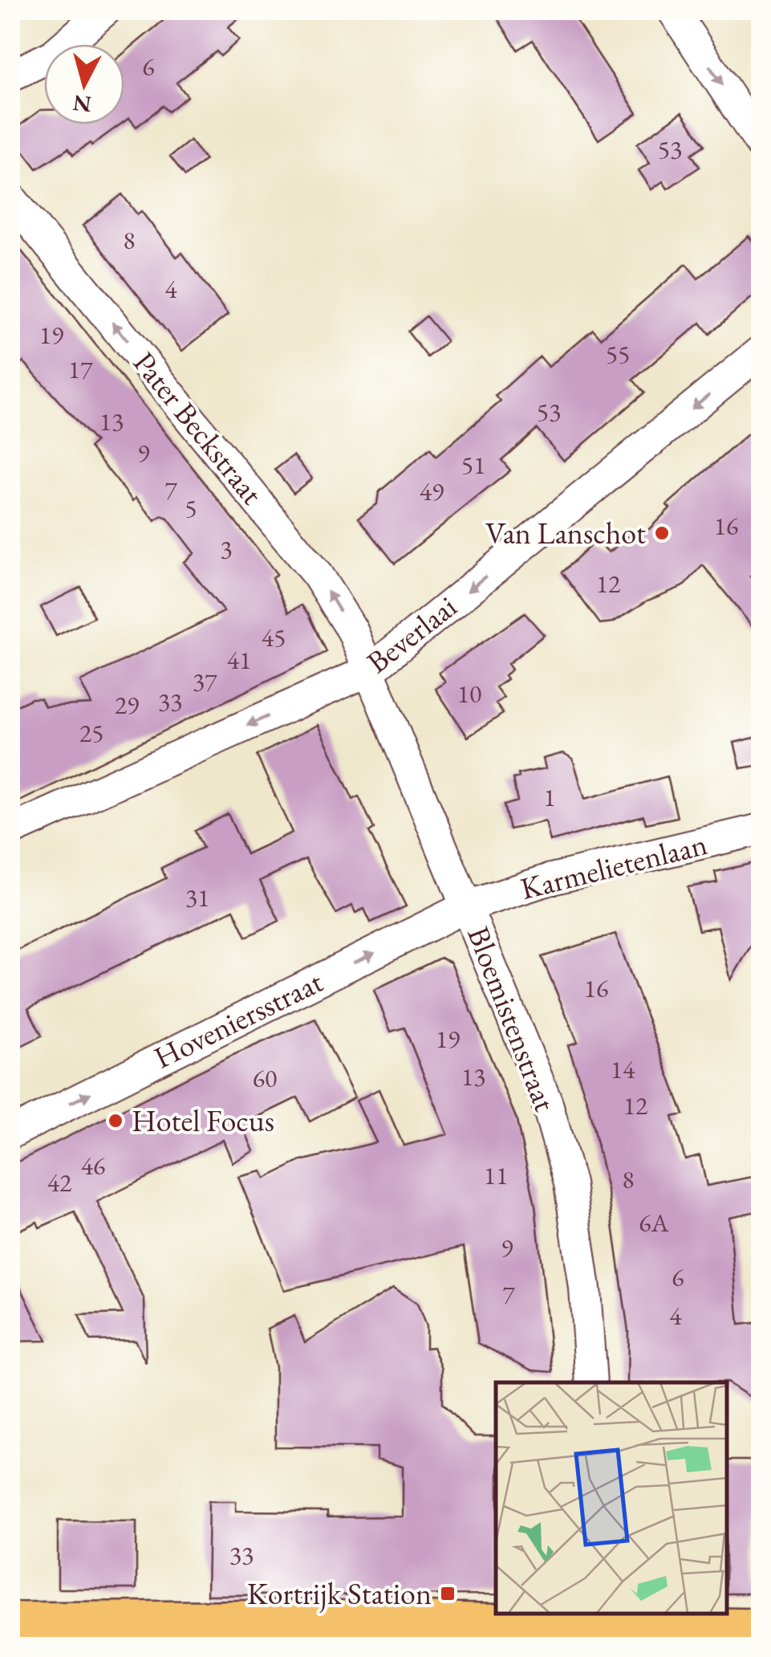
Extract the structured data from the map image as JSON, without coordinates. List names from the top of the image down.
{
  "streets": {
    "street": [
      "Pater Beckstraat",
      "Beverlaai",
      "Karmelietenlaan",
      "Bloemistenstraat",
      "Hoveniersstraat"
    ]
  },
  "crossings": [
    ["Pater Beckstraat", "Beverlaai"],
    ["Pater Beckstraat", "Bloemistenstraat"],
    ["Beverlaai", "Bloemistenstraat"],
    ["Karmelietenlaan", "Bloemistenstraat"],
    ["Karmelietenlaan", "Hoveniersstraat"],
    ["Bloemistenstraat", "Hoveniersstraat"]
  ],
  "one_way": ["Pater Beckstraat", "Beverlaai", "Hoveniersstraat"],
  "places": {
    "other": ["Van Lanschot", "Hotel Focus"],
    "transit": ["Kortrijk Station"]
  },
  "house_numbers": [
    "6",
    "53",
    "8",
    "4",
    "19",
    "55",
    "17",
    "53",
    "13",
    "9",
    "51",
    "7",
    "49",
    "5",
    "16",
    "3",
    "12",
    "45",
    "41",
    "37",
    "10",
    "33",
    "29",
    "25",
    "1",
    "31",
    "16",
    "19",
    "14",
    "13",
    "60",
    "12",
    "46",
    "11",
    "8",
    "42",
    "6A",
    "9",
    "6",
    "7",
    "4",
    "33"
  ],
  "north": "bottom"
}
